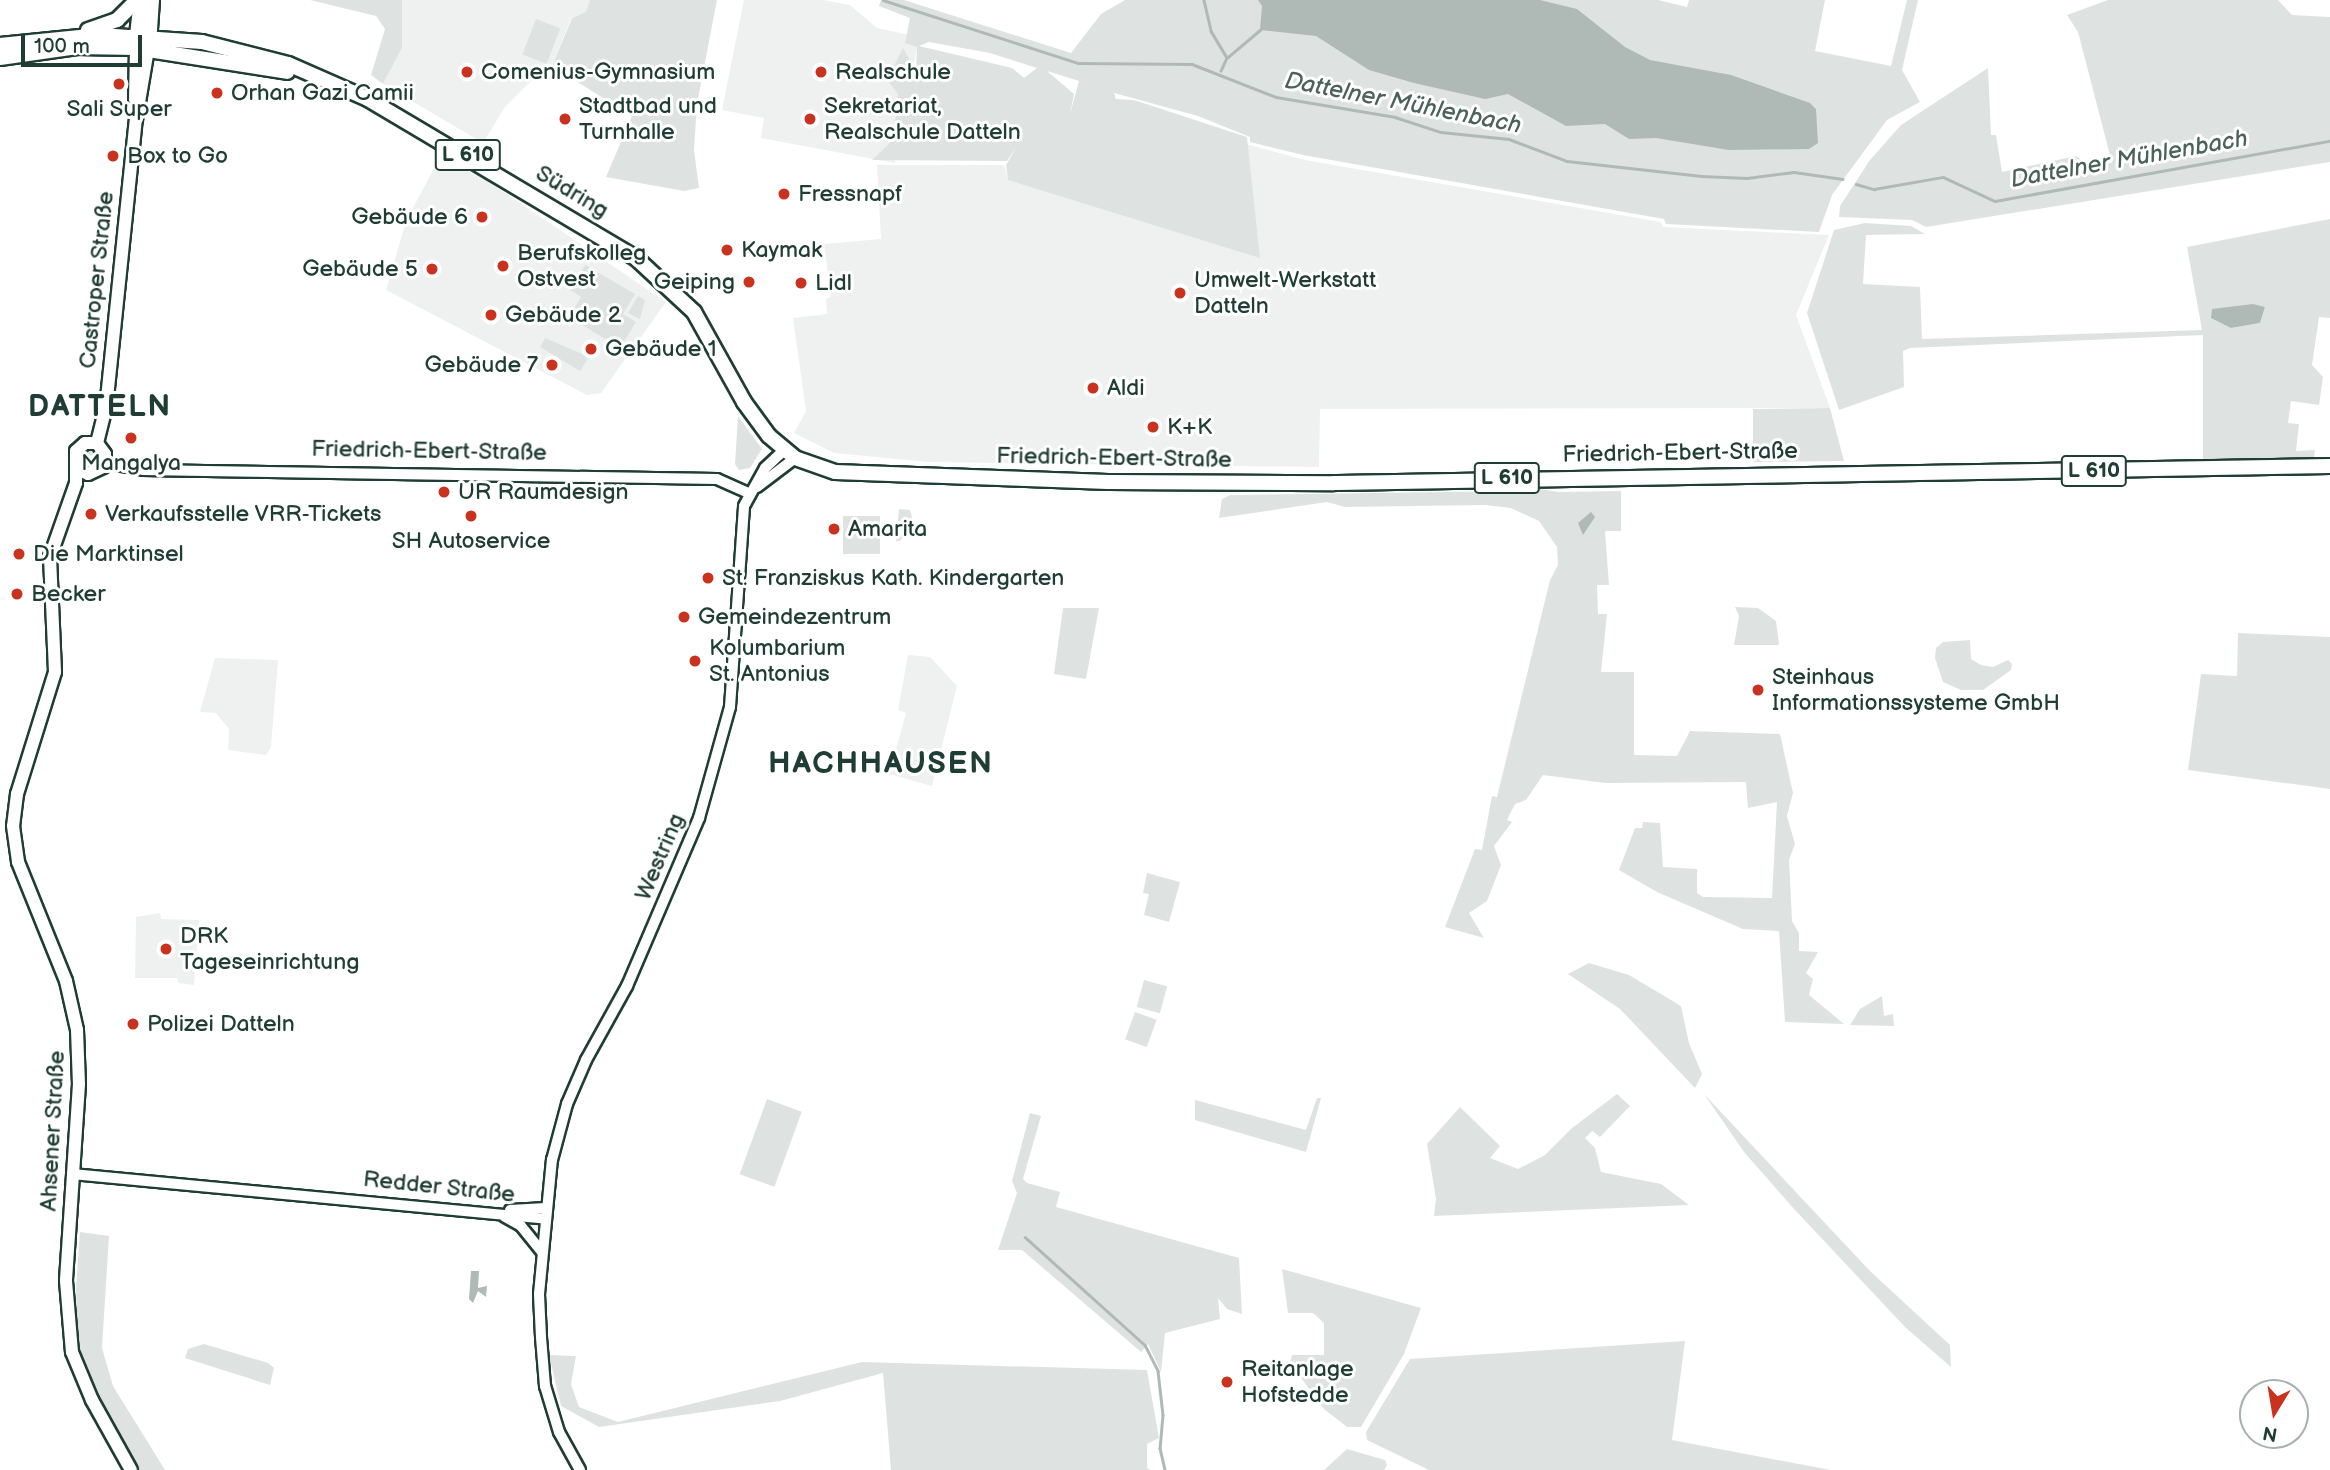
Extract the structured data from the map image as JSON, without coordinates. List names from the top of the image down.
{
  "streets": {
    "main road": [
      "L 610",
      "Südring",
      "Castroper Straße",
      "Friedrich-Ebert-Straße",
      "Ahsener Straße"
    ],
    "street": ["Westring", "Redder Straße"]
  },
  "crossings": [
    ["Südring", "Castroper Straße"],
    ["Südring", "Friedrich-Ebert-Straße"],
    ["Südring", "Westring"],
    ["Castroper Straße", "Friedrich-Ebert-Straße"],
    ["Castroper Straße", "Ahsener Straße"],
    ["Friedrich-Ebert-Straße", "Westring"],
    ["Friedrich-Ebert-Straße", "Ahsener Straße"],
    ["Westring", "Redder Straße"],
    ["Ahsener Straße", "Redder Straße"]
  ],
  "districts": ["DATTELN", "HACHHAUSEN"],
  "water": ["Dattelner Mühlenbach"],
  "places": [
    "Comenius-Gymnasium",
    "Realschule",
    "Sali Super",
    "Orhan Gazi Camii",
    "Stadtbad und Turnhalle",
    "Sekretariat, Realschule Datteln",
    "Box to Go",
    "Fressnapf",
    "Gebäude 6",
    "Kaymak",
    "Berufskolleg Ostvest",
    "Gebäude 5",
    "Geiping",
    "Lidl",
    "Umwelt-Werkstatt Datteln",
    "Gebäude 2",
    "Gebäude 1",
    "Gebäude 7",
    "Aldi",
    "K+K",
    "Mangalya",
    "UR Raumdesign",
    "Verkaufsstelle VRR-Tickets",
    "SH Autoservice",
    "Amarita",
    "Die Marktinsel",
    "St. Franziskus Kath. Kindergarten",
    "Becker",
    "Gemeindezentrum",
    "Kolumbarium St. Antonius",
    "Steinhaus Informationssysteme GmbH",
    "DRK Tageseinrichtung",
    "Polizei Datteln",
    "Reitanlage Hofstedde"
  ],
  "scale_bar": "100 m",
  "north": "bottom"
}
